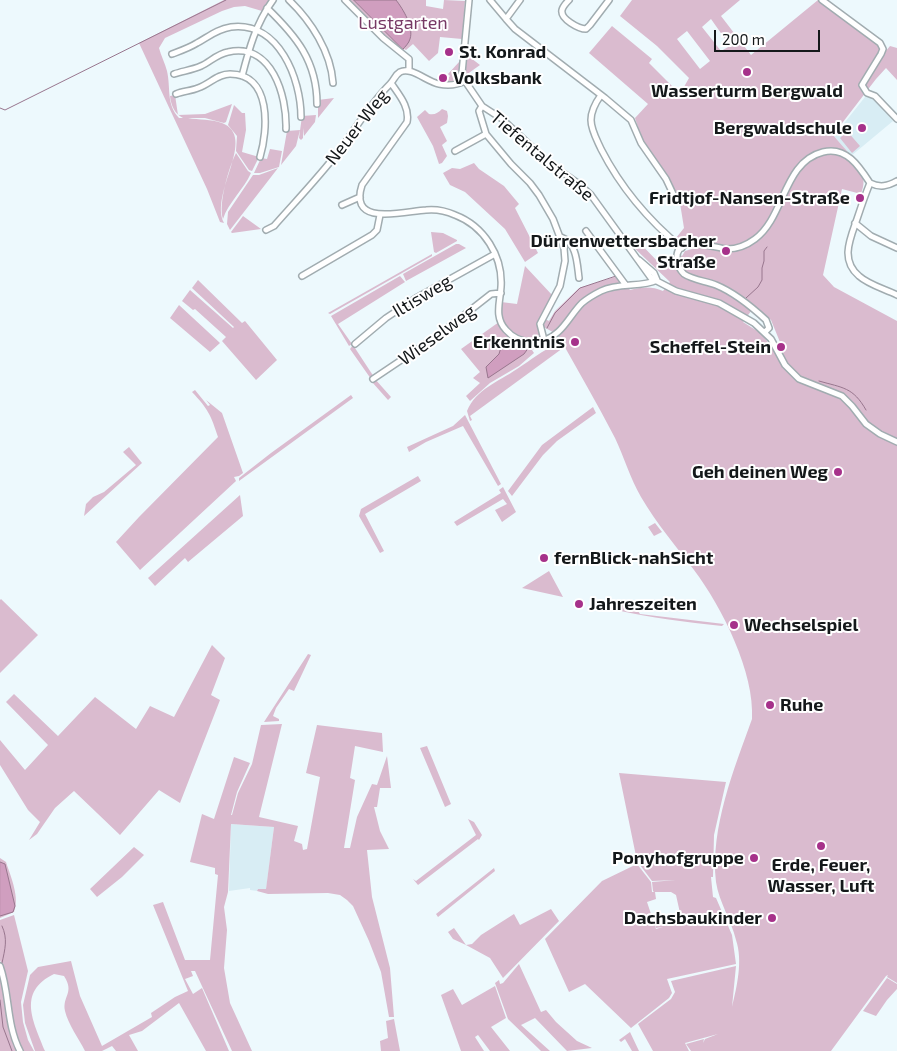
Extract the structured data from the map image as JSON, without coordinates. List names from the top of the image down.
{
  "streets": {
    "street": [
      "Neuer Weg",
      "Tiefentalstraße",
      "Iltisweg",
      "Wieselweg"
    ]
  },
  "parks": ["Lustgarten"],
  "places": [
    "St. Konrad",
    "Wasserturm Bergwald",
    "Volksbank",
    "Bergwaldschule",
    "Fridtjof-Nansen-Straße",
    "Dürrenwettersbacher Straße",
    "Erkenntnis",
    "Scheffel-Stein",
    "Geh deinen Weg",
    "fernBlick-nahSicht",
    "Jahreszeiten",
    "Wechselspiel",
    "Ruhe",
    "Erde, Feuer, Wasser, Luft",
    "Ponyhofgruppe",
    "Dachsbaukinder"
  ],
  "scale_bar": "200 m"
}
